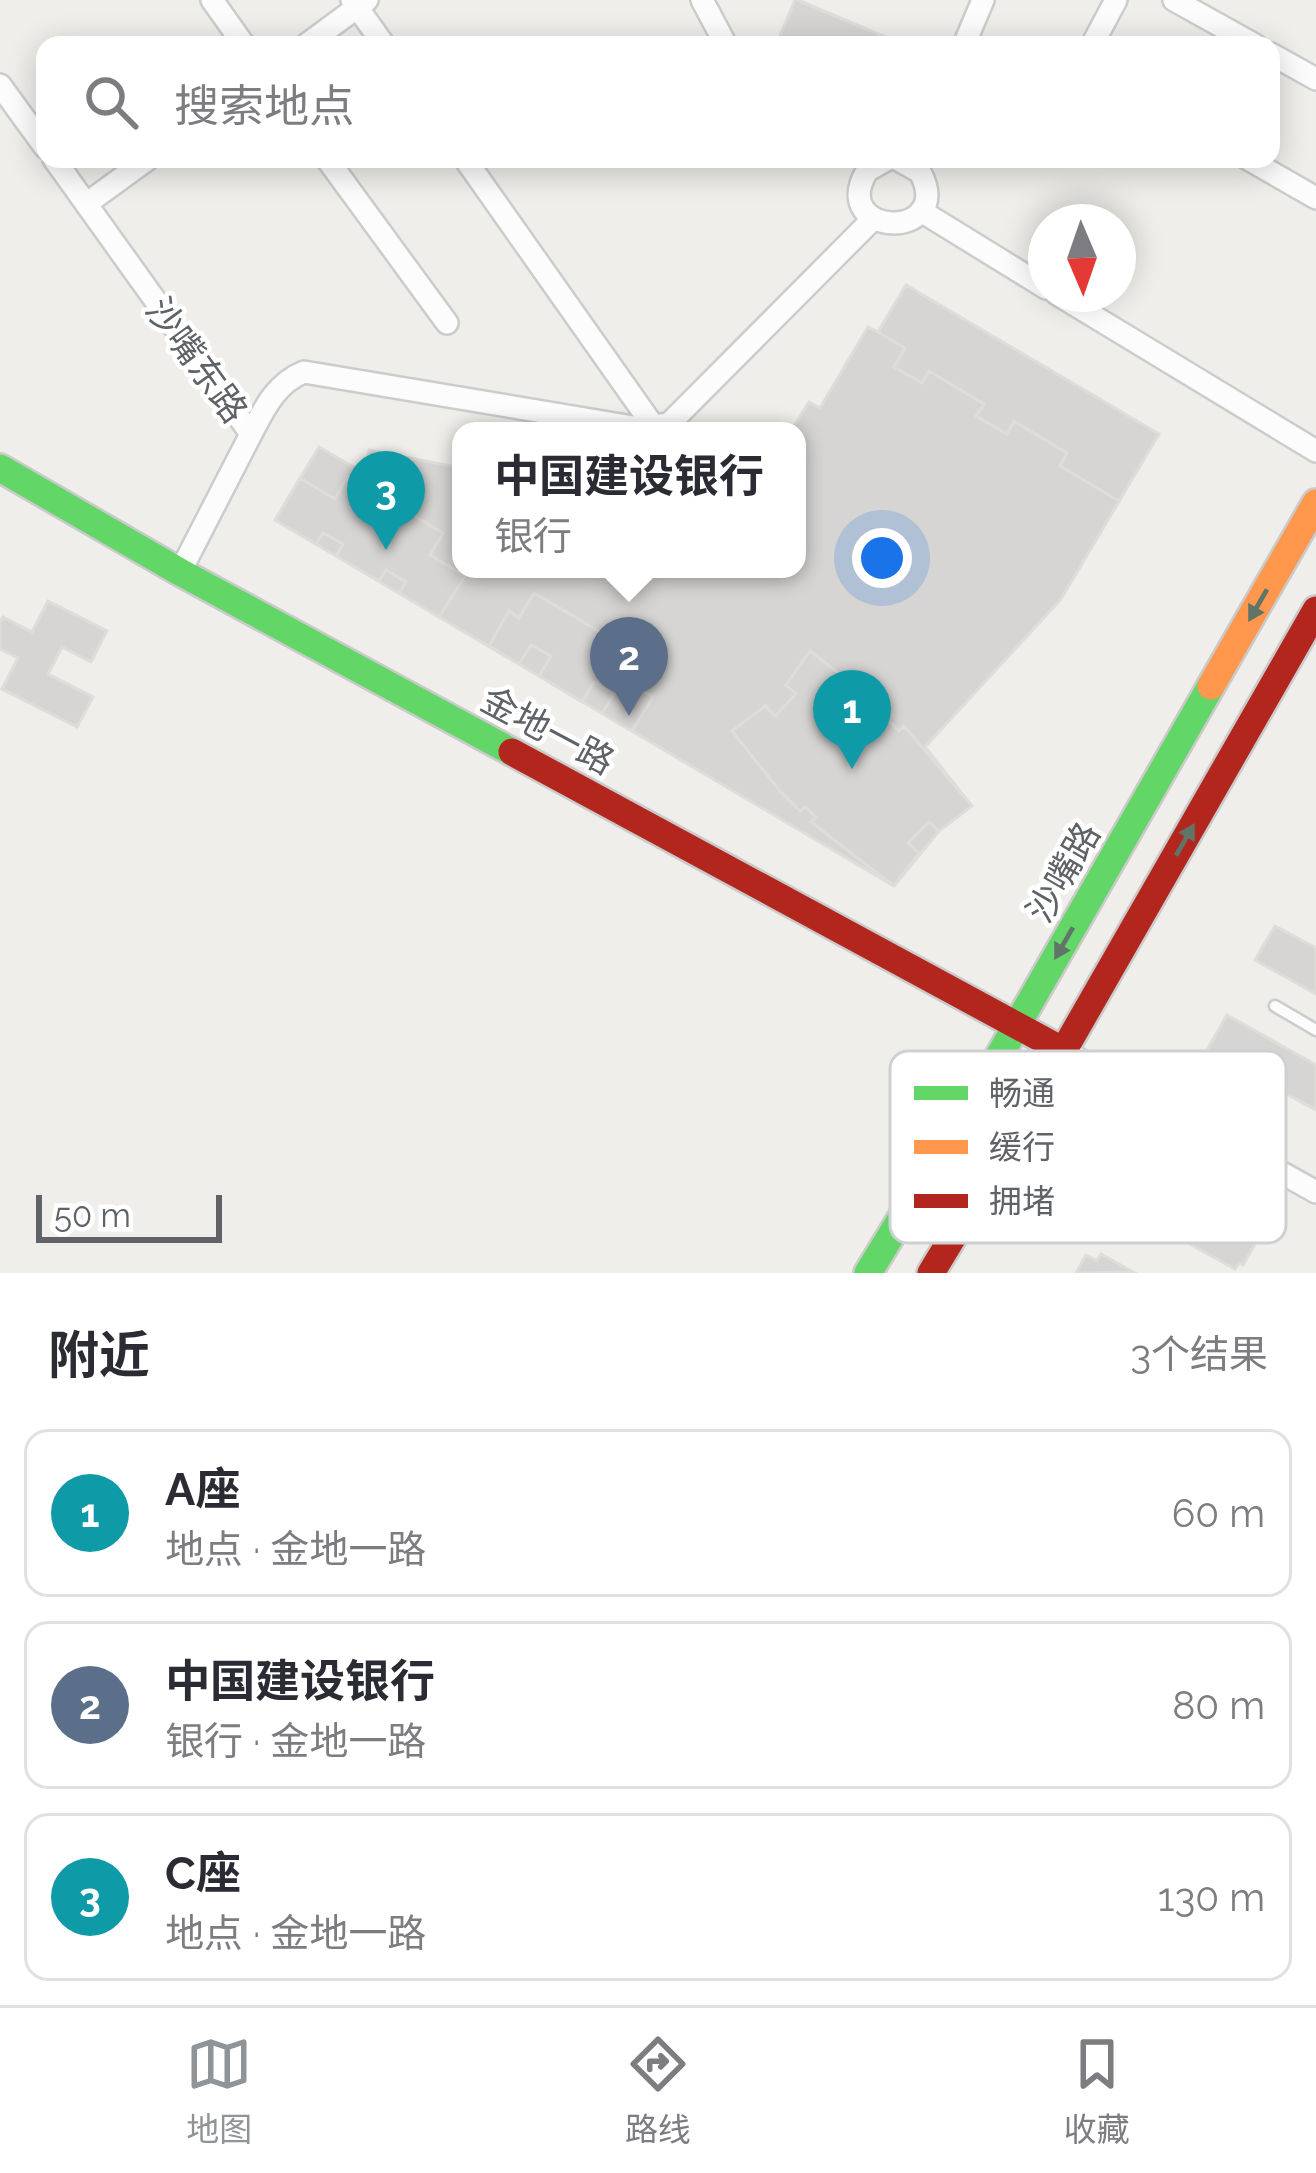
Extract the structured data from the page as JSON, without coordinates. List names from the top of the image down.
{
  "streets": {
    "street": ["沙嘴东路", "金地一路", "沙嘴路"]
  },
  "crossings": [
    ["沙嘴东路", "金地一路"],
    ["金地一路", "沙嘴路"]
  ],
  "legend": ["畅通", "缓行", "拥堵"],
  "scale_bar": "50 m",
  "north": "bottom",
  "page": {
    "search": "搜索地点",
    "popup": ["中国建设银行", "银行"],
    "pins": ["3", "2", "1"],
    "scale": "50 m",
    "heading": ["附近", "3个结果"],
    "list": [
      {
        "mark": "1",
        "name": "A座",
        "note": "地点 · 金地一路",
        "value": "60 m"
      },
      {
        "mark": "2",
        "name": "中国建设银行",
        "note": "银行 · 金地一路",
        "value": "80 m"
      },
      {
        "mark": "3",
        "name": "C座",
        "note": "地点 · 金地一路",
        "value": "130 m"
      }
    ],
    "nav": ["地图", "路线", "收藏"]
  }
}
